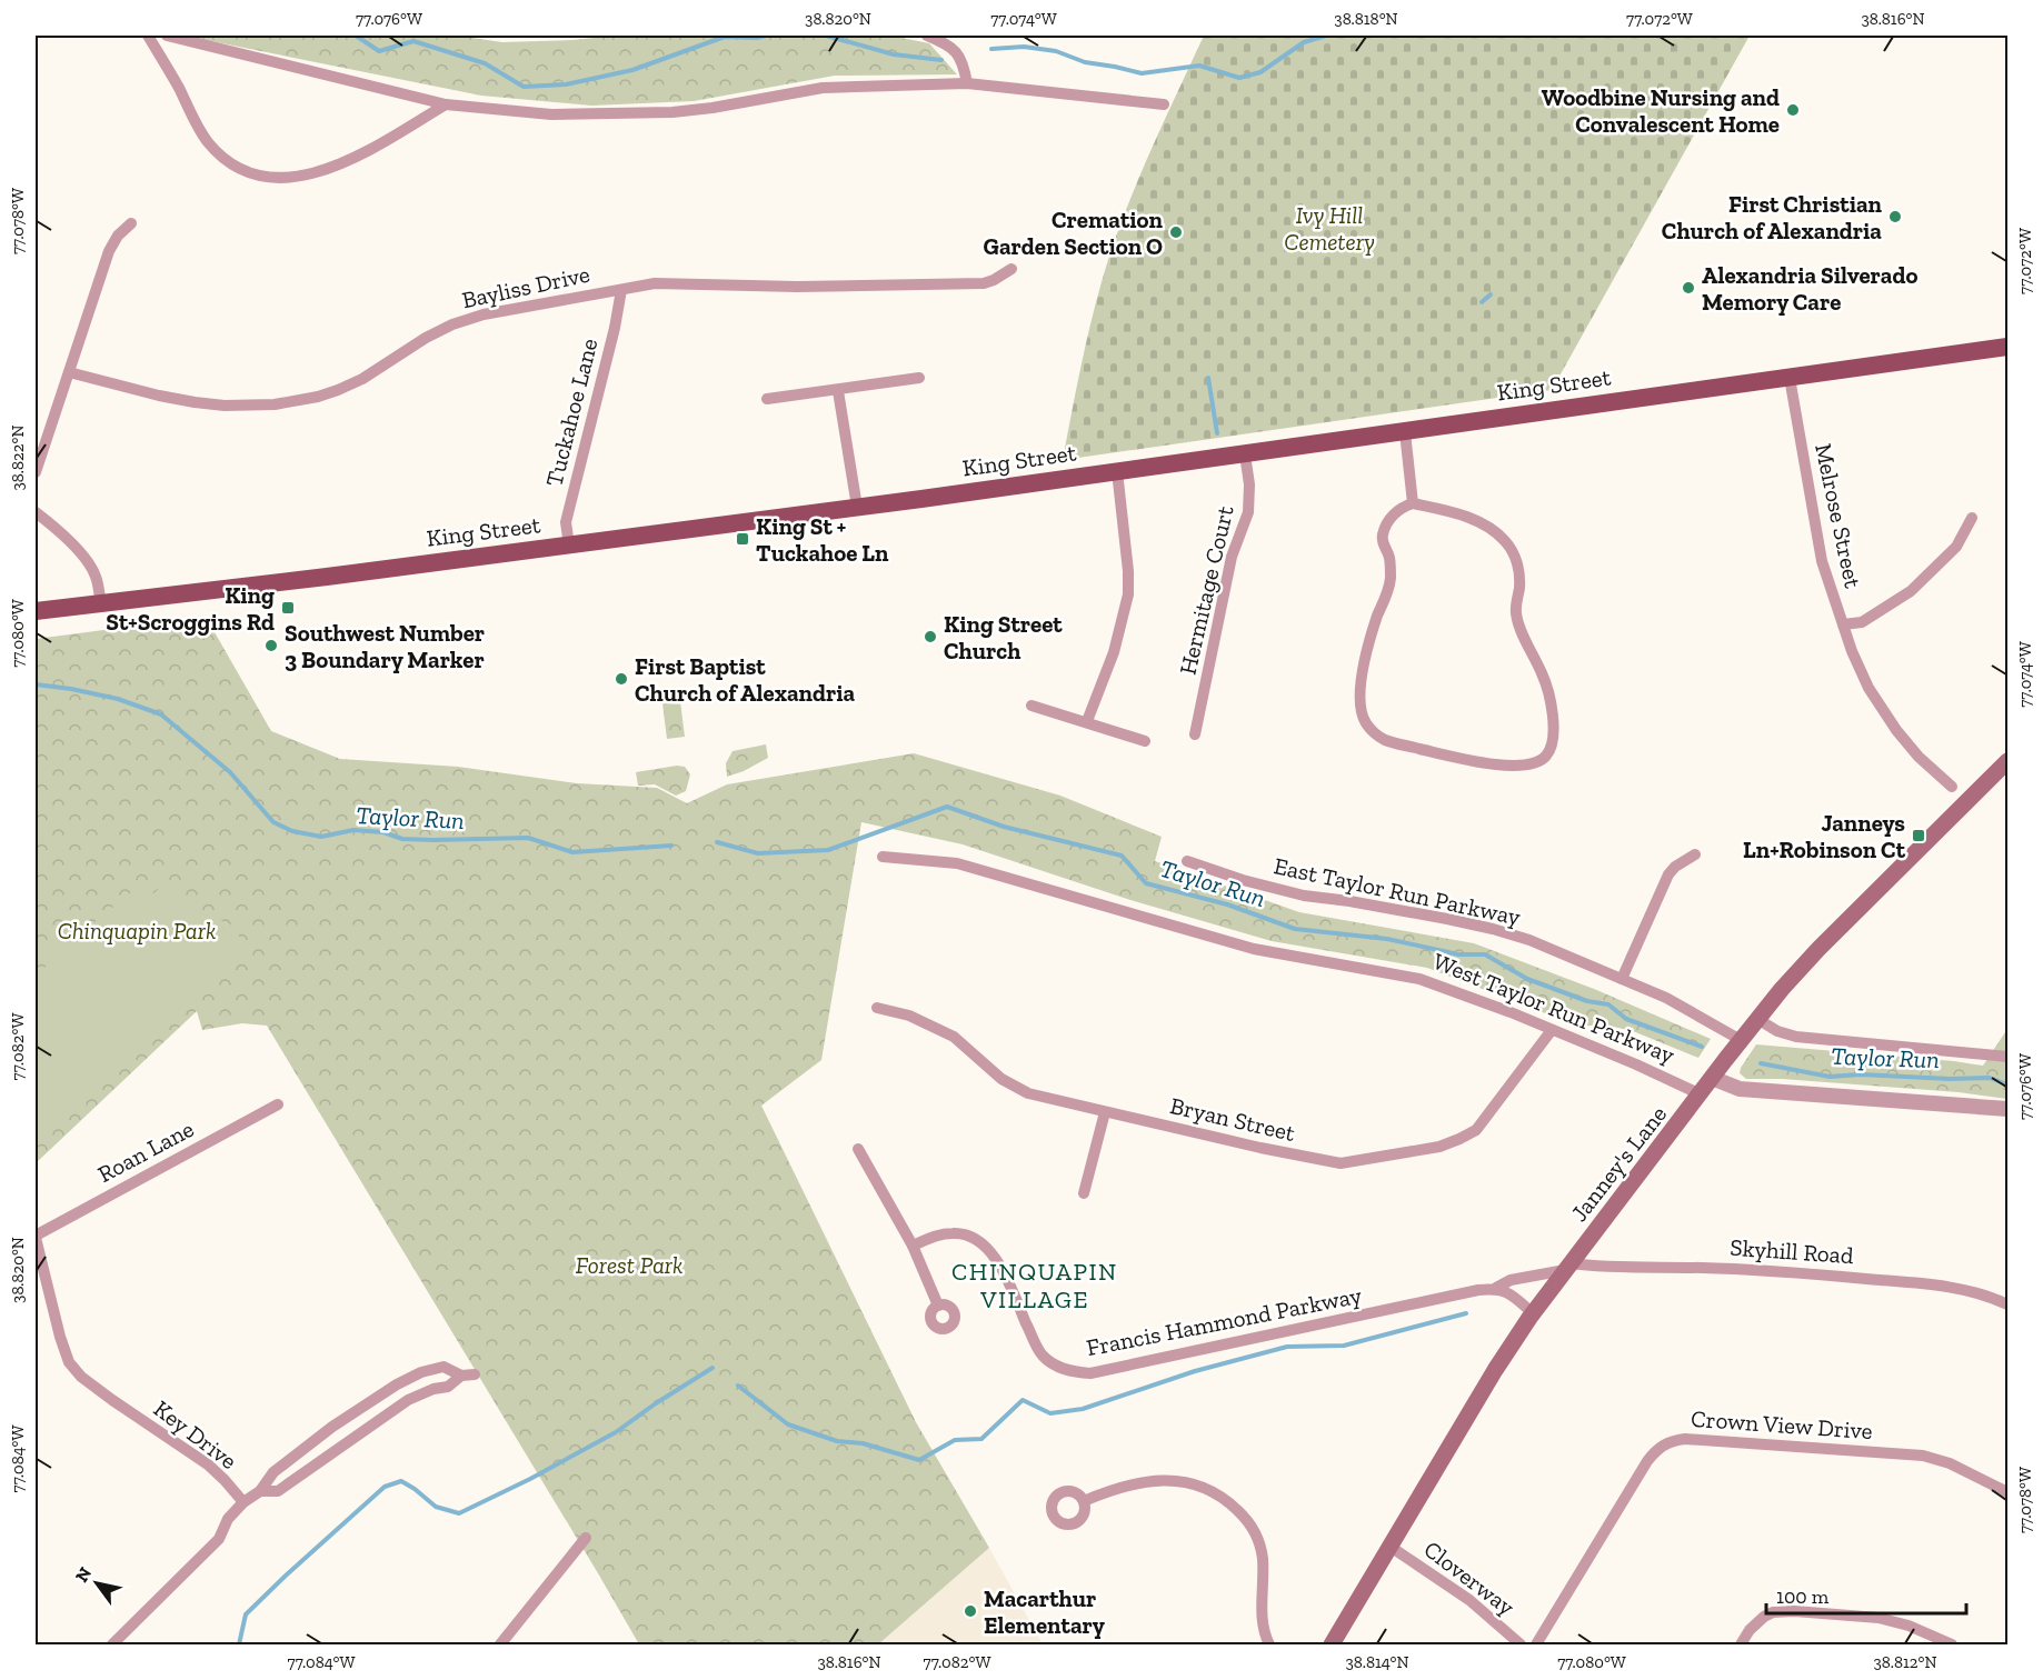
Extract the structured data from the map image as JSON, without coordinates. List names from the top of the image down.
{
  "streets": {
    "main road": ["King Street", "Janney's Lane"],
    "street": [
      "Bayliss Drive",
      "Tuckahoe Lane",
      "Melrose Street",
      "Hermitage Court",
      "East Taylor Run Parkway",
      "West Taylor Run Parkway",
      "Bryan Street",
      "Roan Lane",
      "Skyhill Road",
      "Francis Hammond Parkway",
      "Crown View Drive",
      "Key Drive",
      "Cloverway"
    ]
  },
  "crossings": [
    ["Bayliss Drive", "Tuckahoe Lane"],
    ["King Street", "Tuckahoe Lane"],
    ["King Street", "Melrose Street"],
    ["King Street", "Hermitage Court"],
    ["East Taylor Run Parkway", "Janney's Lane"],
    ["West Taylor Run Parkway", "Bryan Street"],
    ["West Taylor Run Parkway", "Janney's Lane"],
    ["Roan Lane", "Key Drive"],
    ["Janney's Lane", "Skyhill Road"],
    ["Janney's Lane", "Francis Hammond Parkway"],
    ["Janney's Lane", "Cloverway"],
    ["Skyhill Road", "Francis Hammond Parkway"]
  ],
  "districts": ["CHINQUAPIN VILLAGE"],
  "water": ["Taylor Run"],
  "parks": ["Ivy Hill Cemetery", "Chinquapin Park", "Forest Park"],
  "places": {
    "other": [
      "Woodbine Nursing and Convalescent Home",
      "First Christian Church of Alexandria",
      "Cremation Garden Section O",
      "Alexandria Silverado Memory Care",
      "King Street Church",
      "Southwest Number 3 Boundary Marker",
      "First Baptist Church of Alexandria",
      "Macarthur Elementary"
    ],
    "transit": ["King St + Tuckahoe Ln", "King St+Scroggins Rd", "Janneys Ln+Robinson Ct"]
  },
  "scale_bar": "100 m",
  "north": "top left",
  "coordinates": [
    "77.076°W",
    "38.820°N",
    "77.074°W",
    "38.818°N",
    "77.072°W",
    "38.816°N",
    "77.078°W",
    "38.822°N",
    "77.080°W",
    "77.082°W",
    "77.084°W",
    "38.814°N",
    "38.812°N"
  ]
}
